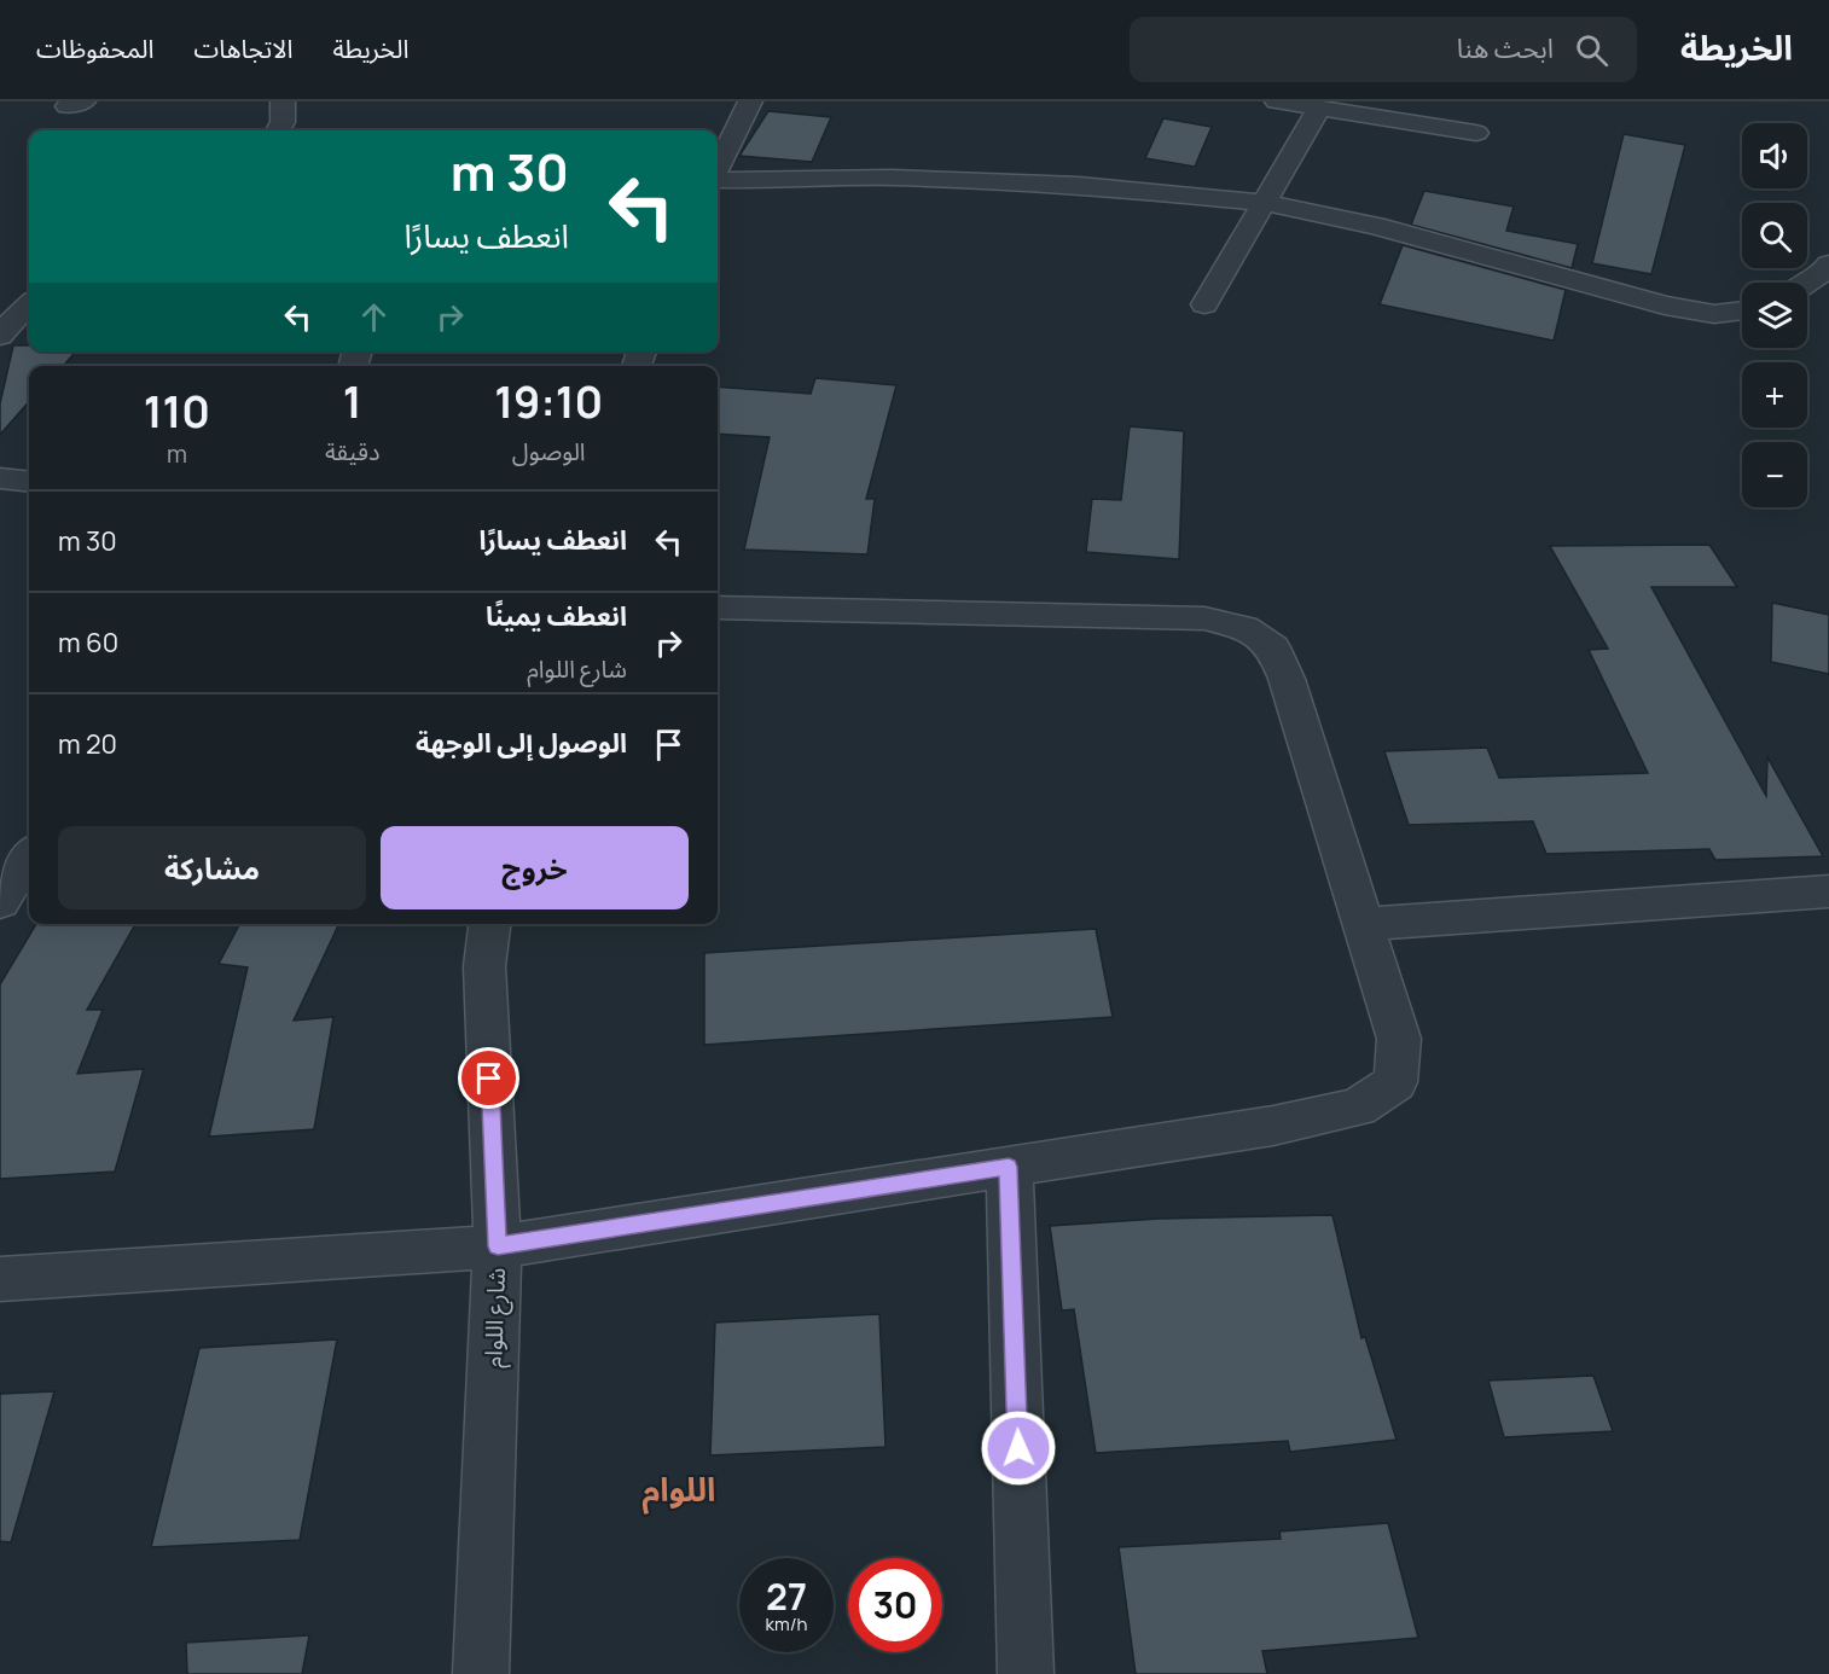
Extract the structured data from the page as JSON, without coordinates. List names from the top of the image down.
{
  "streets": {
    "street": ["شارع اللوام"]
  },
  "districts": ["اللوام"],
  "page": {
    "header": "الخريطة",
    "search": "ابحث هنا",
    "nav": ["الخريطة", "الاتجاهات", "المحفوظات"],
    "map_buttons": ["+", "−"],
    "turn": ["30 m", "انعطف يسارًا"],
    "eta": [
      "19:10",
      "الوصول",
      "1",
      "دقيقة",
      "110",
      "m"
    ],
    "list": [
      {
        "name": "انعطف يسارًا",
        "value": "30 m"
      },
      {
        "name": "انعطف يمينًا",
        "note": "شارع اللوام",
        "value": "60 m"
      },
      {
        "name": "الوصول إلى الوجهة",
        "value": "20 m"
      }
    ],
    "buttons": ["خروج", "مشاركة"],
    "speed": "27 km/h",
    "limit": "30"
  }
}
